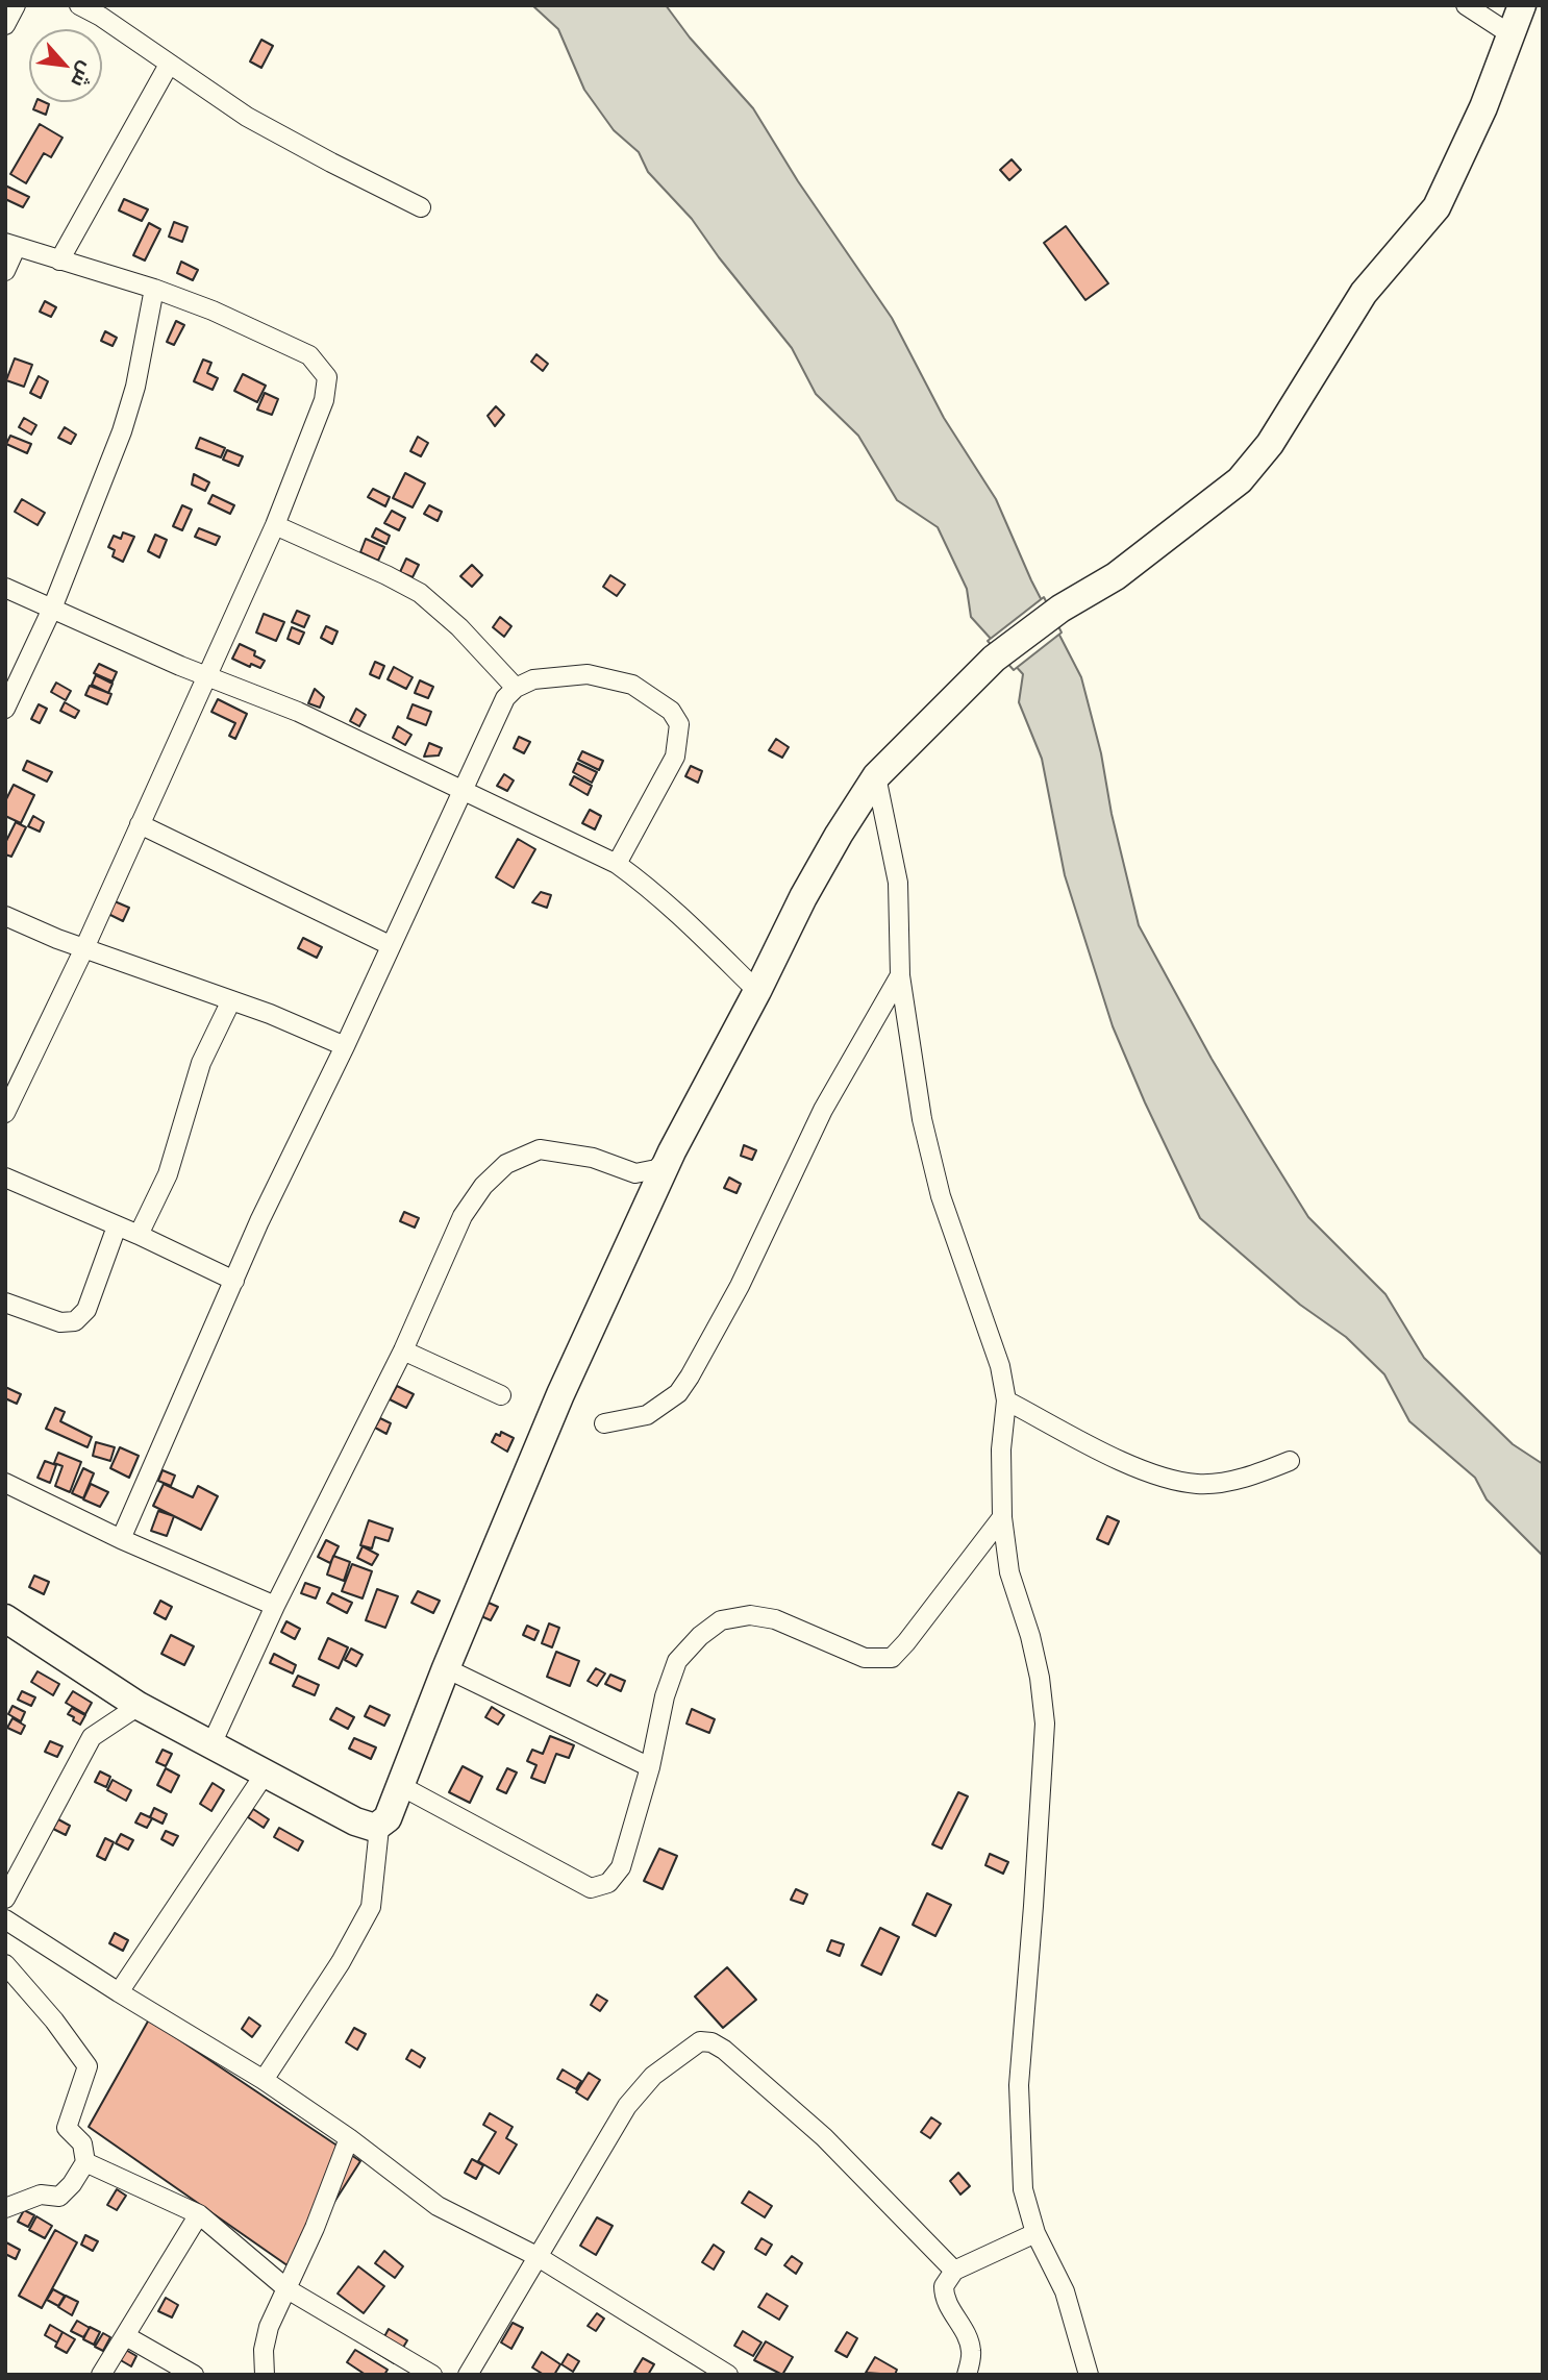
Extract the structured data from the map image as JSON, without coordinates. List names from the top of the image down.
{
  "north": "bottom right"
}
